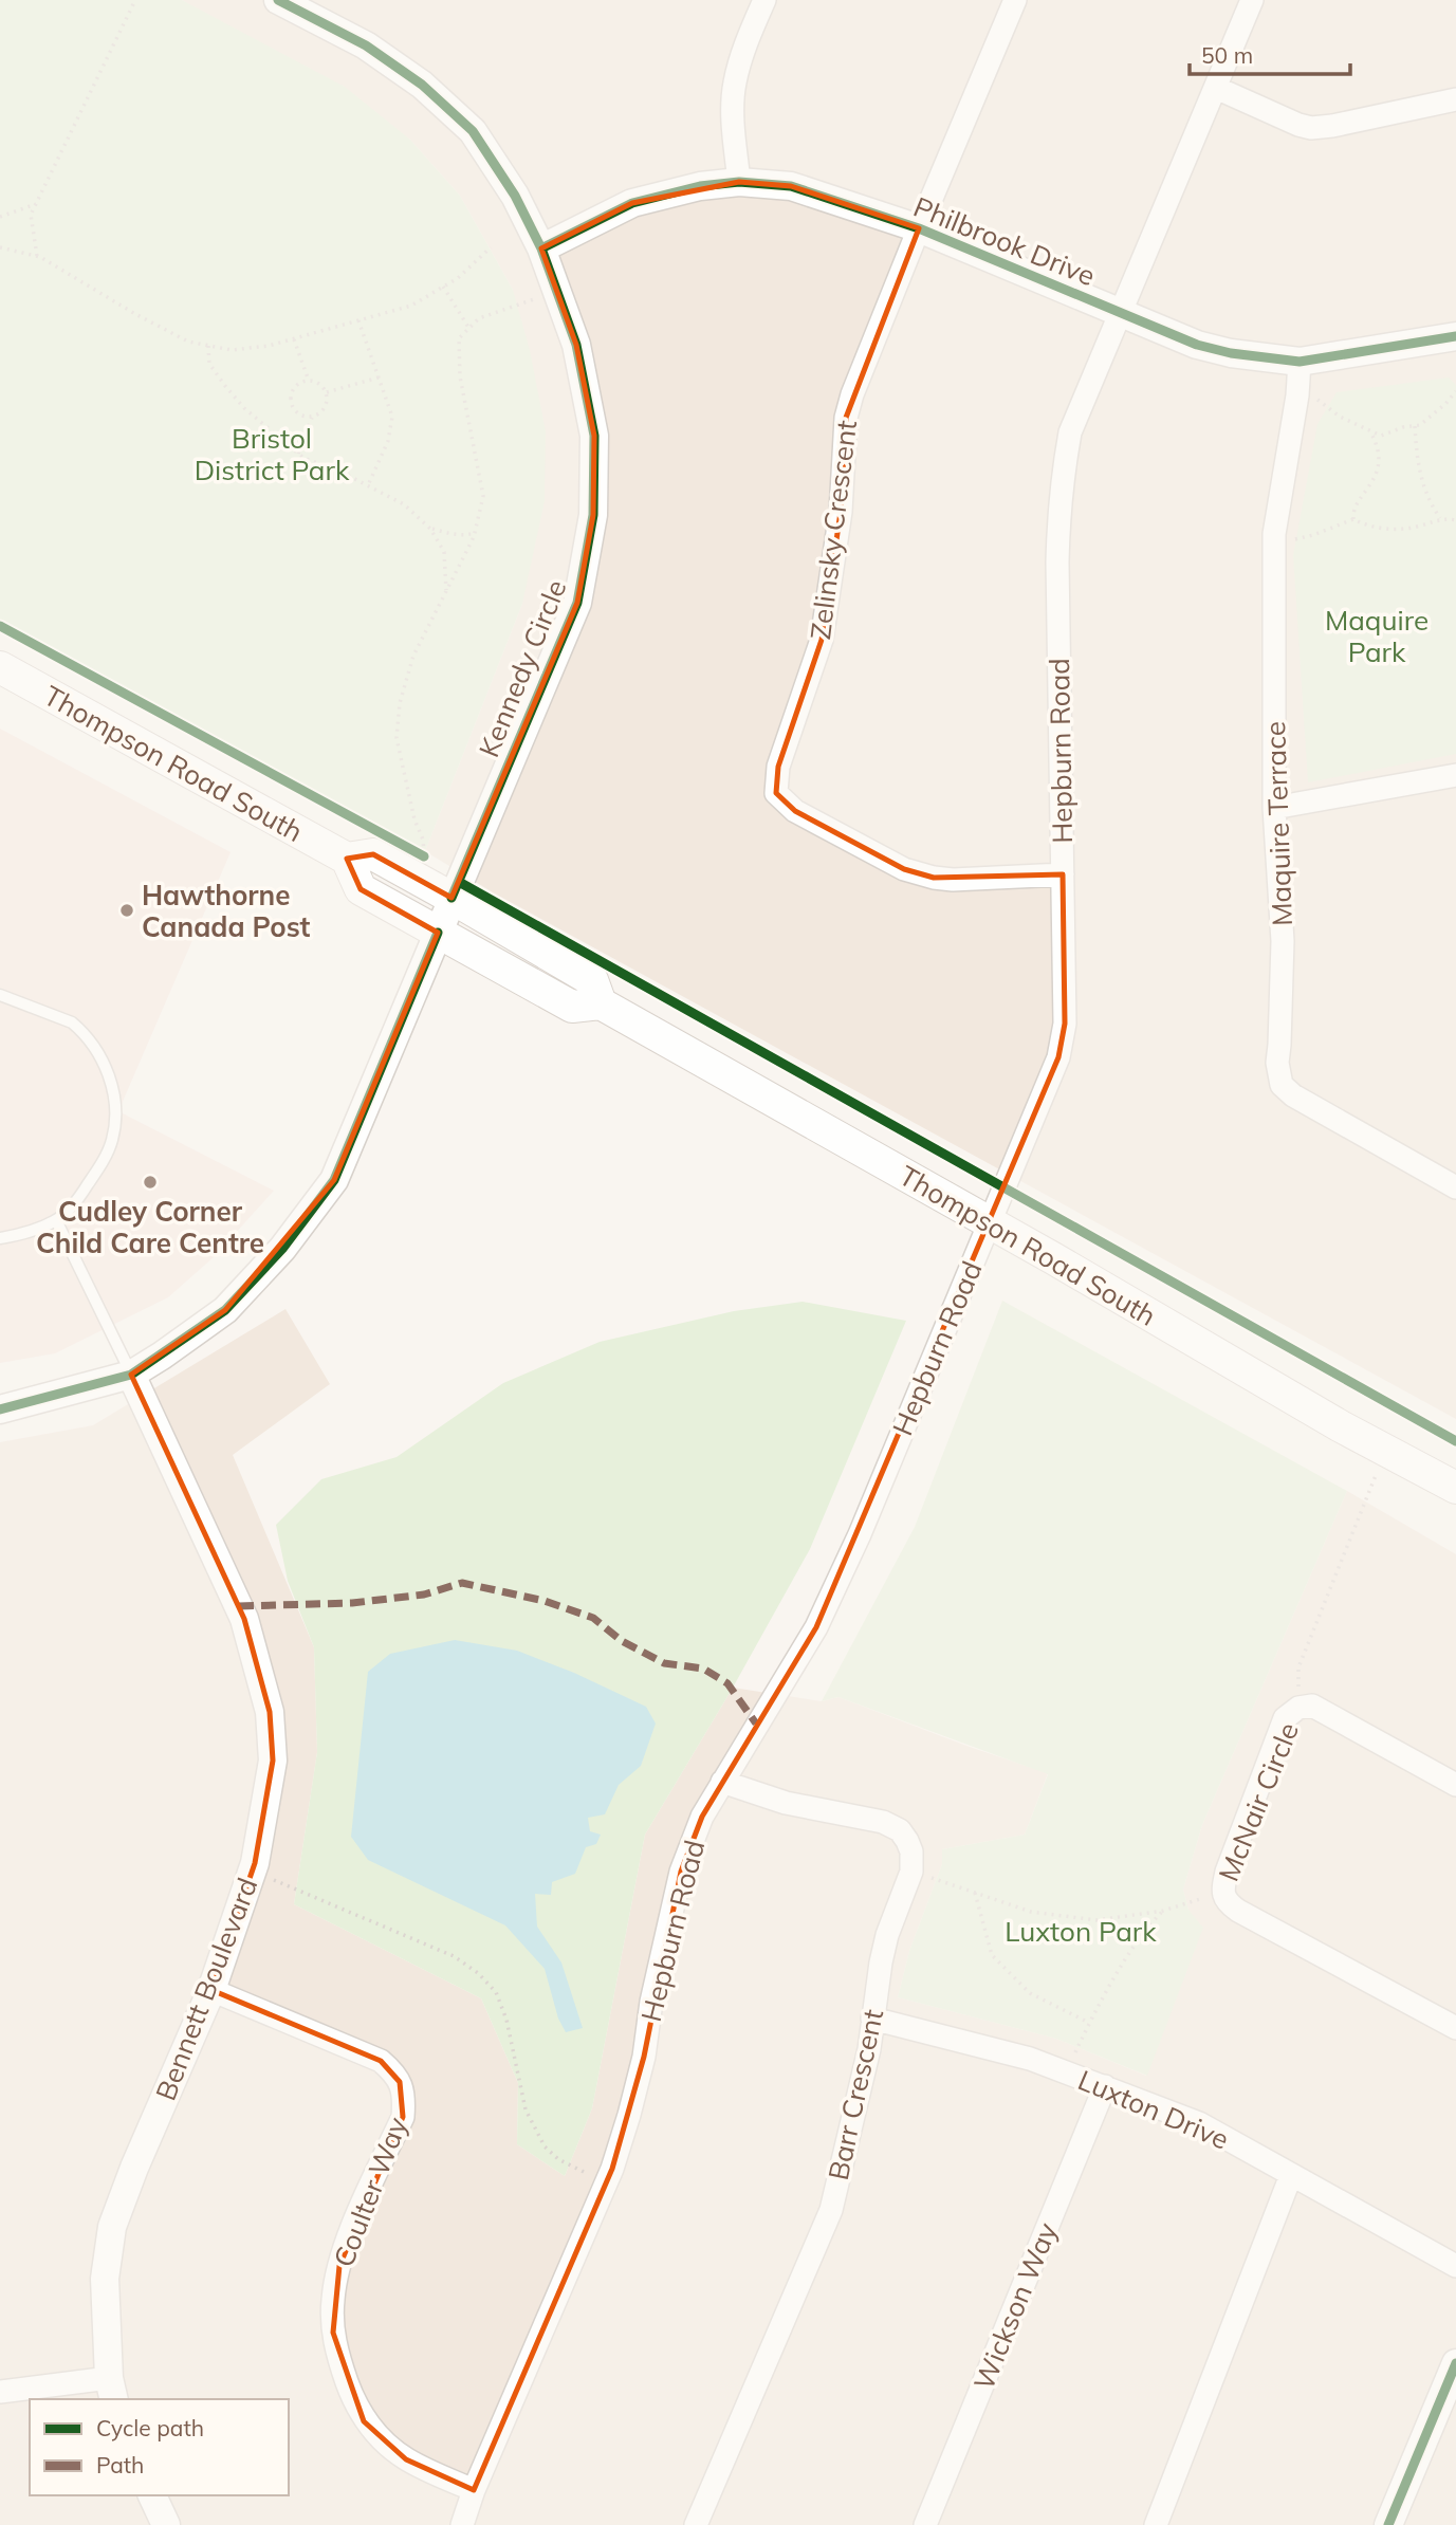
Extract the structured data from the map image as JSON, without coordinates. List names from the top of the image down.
{
  "streets": {
    "main road": ["Thompson Road South"],
    "street": [
      "Philbrook Drive",
      "Zelinsky Crescent",
      "Kennedy Circle",
      "Hepburn Road",
      "Maquire Terrace",
      "McNair Circle",
      "Bennett Boulevard",
      "Barr Crescent",
      "Luxton Drive",
      "Coulter Way",
      "Wickson Way"
    ]
  },
  "crossings": [
    ["Philbrook Drive", "Zelinsky Crescent"],
    ["Philbrook Drive", "Kennedy Circle"],
    ["Philbrook Drive", "Hepburn Road"],
    ["Philbrook Drive", "Maquire Terrace"],
    ["Zelinsky Crescent", "Hepburn Road"],
    ["Kennedy Circle", "Thompson Road South"],
    ["Kennedy Circle", "Bennett Boulevard"],
    ["Hepburn Road", "Thompson Road South"],
    ["Hepburn Road", "Coulter Way"],
    ["Bennett Boulevard", "Coulter Way"],
    ["Barr Crescent", "Luxton Drive"],
    ["Luxton Drive", "Wickson Way"]
  ],
  "parks": ["Bristol District Park", "Maquire Park", "Luxton Park"],
  "places": ["Hawthorne Canada Post", "Cudley Corner Child Care Centre"],
  "legend": ["Cycle path", "Path"],
  "scale_bar": "50 m"
}
